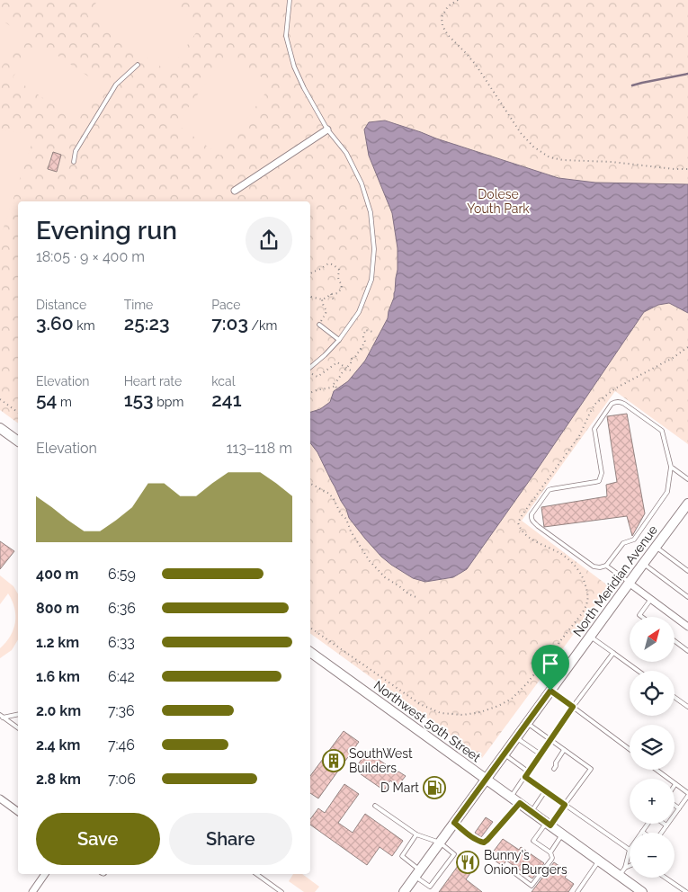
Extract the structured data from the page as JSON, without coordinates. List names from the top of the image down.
{
  "streets": {
    "main road": ["North Meridian Avenue", "Northwest 50th Street"]
  },
  "crossings": [
    ["North Meridian Avenue", "Northwest 50th Street"]
  ],
  "parks": ["Dolese Youth Park"],
  "places": {
    "building": ["SouthWest Builders"],
    "fuel station": ["D Mart"],
    "restaurant": ["Bunny's Onion Burgers"]
  },
  "north": "top right",
  "page": {
    "heading": ["Evening run", "18:05 · 9 × 400 m"],
    "stats": [
      ["Distance", "3.60 km"],
      ["Time", "25:23"],
      ["Pace", "7:03 /km"],
      ["Elevation", "54 m"],
      ["Heart rate", "153 bpm"],
      ["kcal", "241"]
    ],
    "chart": ["Elevation", "113–118 m"],
    "list": [
      {
        "name": "400 m",
        "note": "6:59"
      },
      {
        "name": "800 m",
        "note": "6:36"
      },
      {
        "name": "1.2 km",
        "note": "6:33"
      },
      {
        "name": "1.6 km",
        "note": "6:42"
      },
      {
        "name": "2.0 km",
        "note": "7:36"
      },
      {
        "name": "2.4 km",
        "note": "7:46"
      },
      {
        "name": "2.8 km",
        "note": "7:06"
      }
    ],
    "map_buttons": ["+", "−"],
    "buttons": ["Save", "Share"]
  }
}
